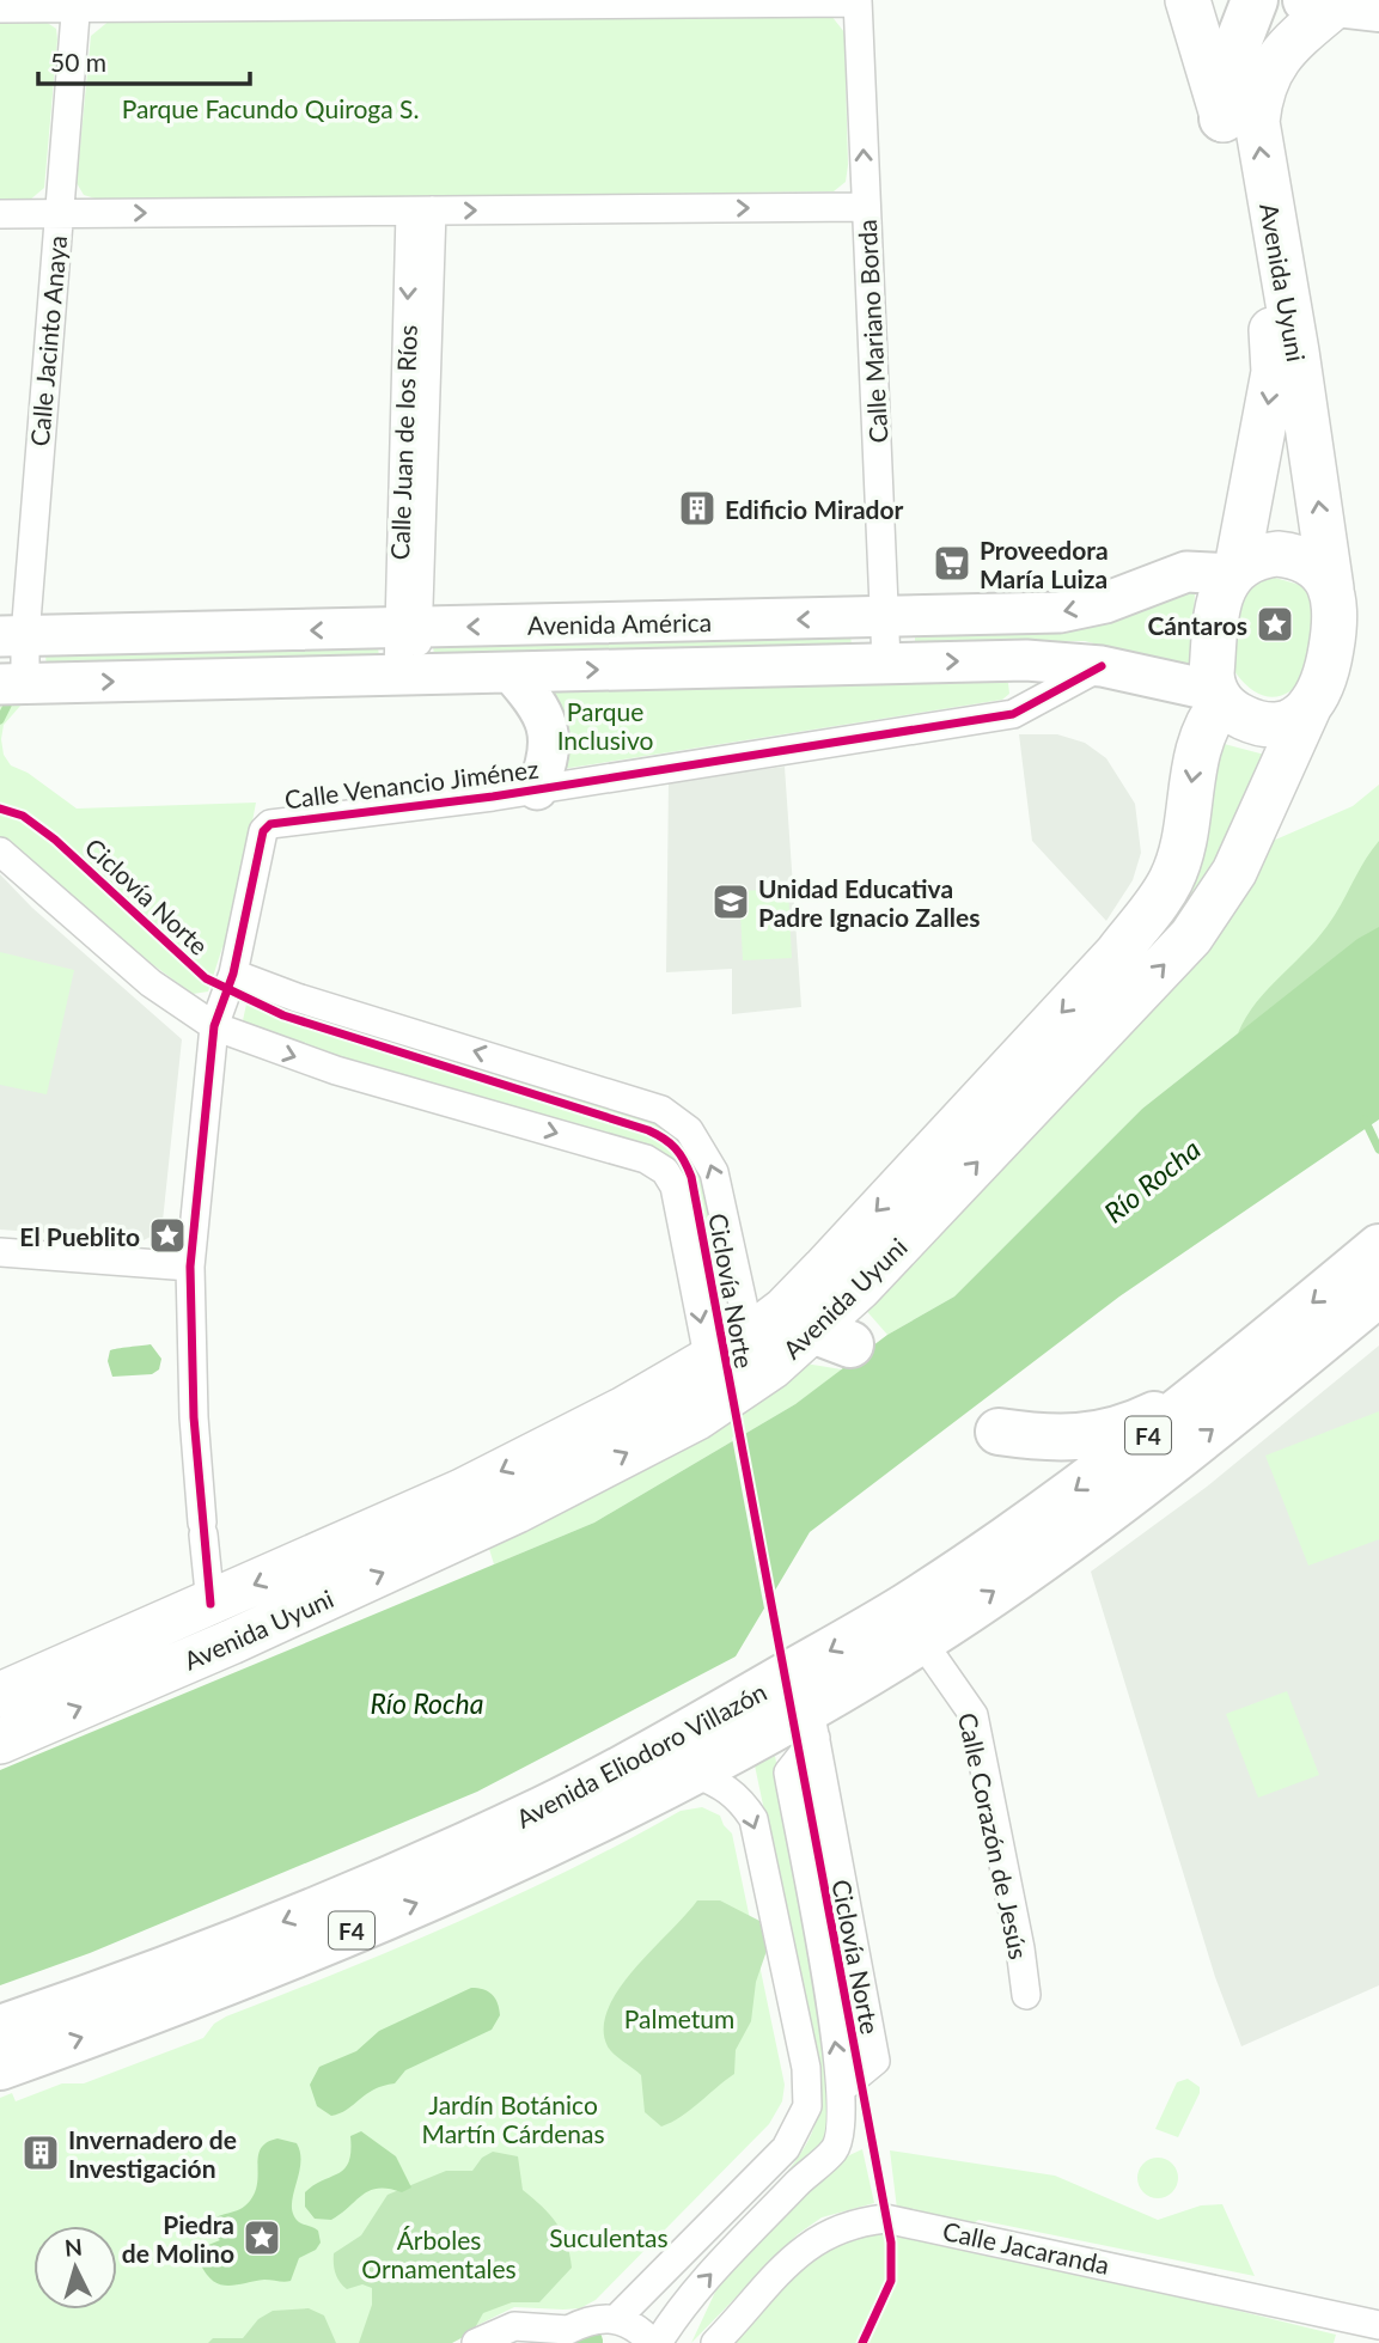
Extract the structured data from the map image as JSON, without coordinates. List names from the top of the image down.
{
  "streets": {
    "highway": ["F4", "Avenida Eliodoro Villazón"],
    "main road": ["Avenida Uyuni", "Avenida América"],
    "street": [
      "Calle Mariano Borda",
      "Calle Jacinto Anaya",
      "Calle Juan de los Ríos",
      "Calle Venancio Jiménez",
      "Calle Corazón de Jesús",
      "Calle Jacaranda"
    ],
    "cycle path": ["Ciclovía Norte"]
  },
  "crossings": [
    ["Avenida Uyuni", "Avenida América"],
    ["Avenida Uyuni", "Calle Venancio Jiménez"],
    ["Calle Mariano Borda", "Avenida América"],
    ["Calle Jacinto Anaya", "Avenida América"],
    ["Calle Juan de los Ríos", "Avenida América"],
    ["Avenida América", "Calle Venancio Jiménez"],
    ["Avenida Eliodoro Villazón", "Calle Corazón de Jesús"]
  ],
  "water": ["Río Rocha"],
  "parks": [
    "Parque Facundo Quiroga S.",
    "Parque Inclusivo",
    "Palmetum",
    "Jardín Botánico Martín Cárdenas",
    "Suculentas",
    "Árboles Ornamentales"
  ],
  "places": {
    "building": ["Edificio Mirador", "Invernadero de Investigación"],
    "supermarket": ["Proveedora María Luiza"],
    "place": ["Cántaros", "El Pueblito", "Piedra de Molino"],
    "school or university": ["Unidad Educativa Padre Ignacio Zalles"]
  },
  "scale_bar": "50 m",
  "north": "top"
}
